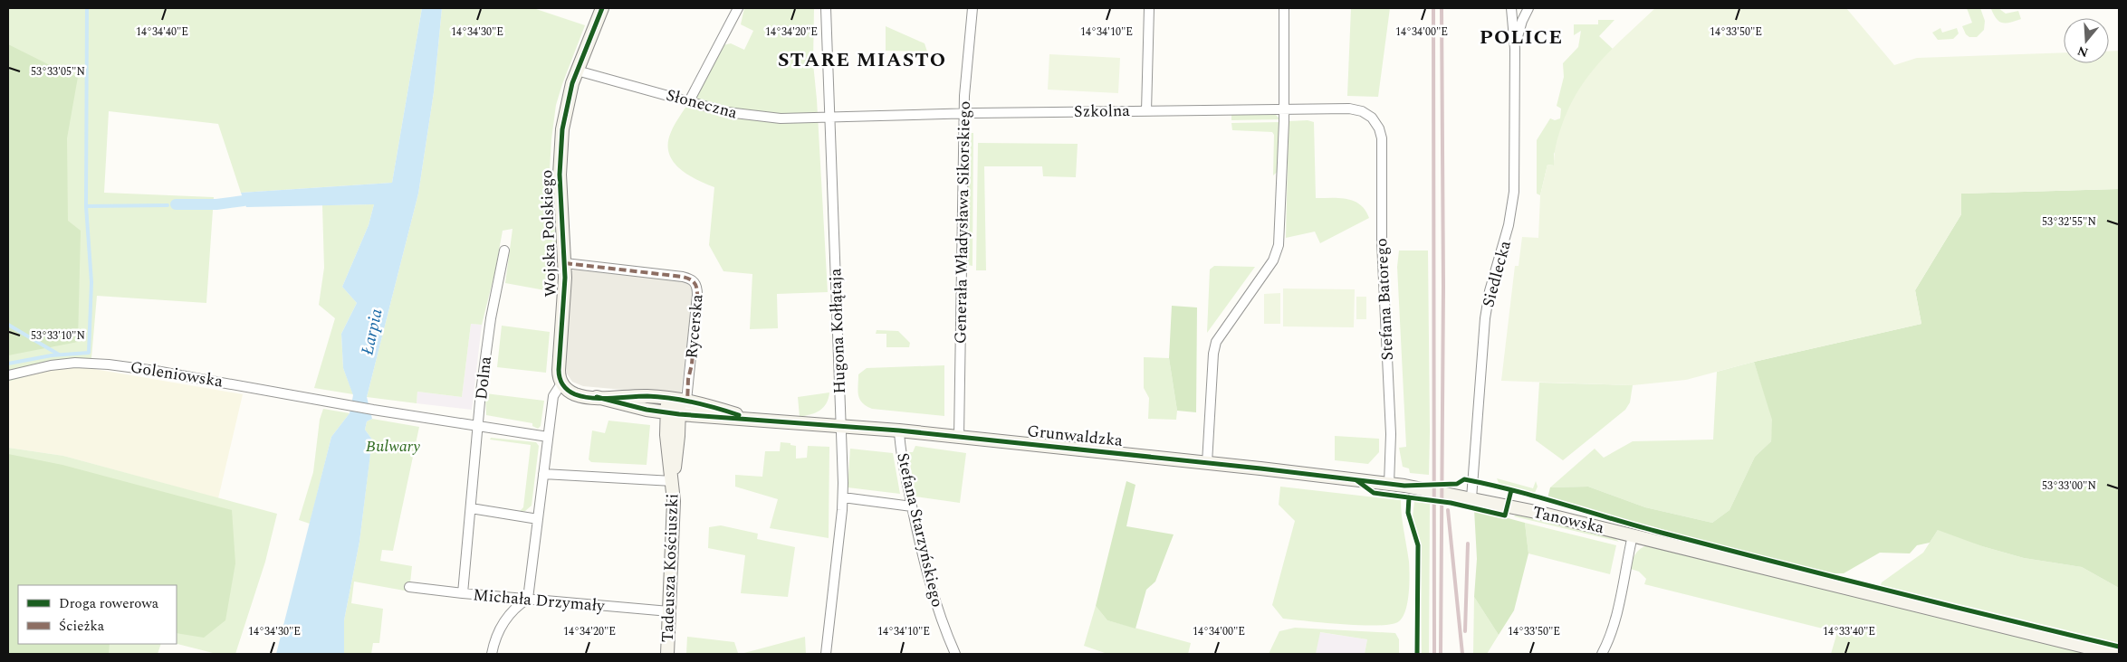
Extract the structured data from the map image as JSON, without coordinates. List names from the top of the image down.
{
  "streets": {
    "main road": [
      "Wojska Polskiego",
      "Grunwaldzka",
      "Tanowska",
      "Tadeusza Kościuszki"
    ],
    "street": [
      "Słoneczna",
      "Szkolna",
      "Generała Władysława Sikorskiego",
      "Siedlecka",
      "Stefana Batorego",
      "Rycerska",
      "Hugona Kołłątaja",
      "Goleniowska",
      "Dolna",
      "Stefana Starzyńskiego",
      "Michała Drzymały"
    ]
  },
  "crossings": [
    ["Słoneczna", "Szkolna"],
    ["Słoneczna", "Wojska Polskiego"],
    ["Słoneczna", "Hugona Kołłątaja"],
    ["Szkolna", "Generała Władysława Sikorskiego"],
    ["Szkolna", "Stefana Batorego"],
    ["Szkolna", "Hugona Kołłątaja"],
    ["Generała Władysława Sikorskiego", "Grunwaldzka"],
    ["Wojska Polskiego", "Rycerska"],
    ["Wojska Polskiego", "Grunwaldzka"],
    ["Wojska Polskiego", "Michała Drzymały"],
    ["Siedlecka", "Tanowska"],
    ["Stefana Batorego", "Grunwaldzka"],
    ["Stefana Batorego", "Tanowska"],
    ["Rycerska", "Grunwaldzka"],
    ["Hugona Kołłątaja", "Grunwaldzka"],
    ["Goleniowska", "Dolna"],
    ["Dolna", "Michała Drzymały"],
    ["Grunwaldzka", "Tanowska"],
    ["Grunwaldzka", "Stefana Starzyńskiego"],
    ["Grunwaldzka", "Tadeusza Kościuszki"],
    ["Tadeusza Kościuszki", "Michała Drzymały"]
  ],
  "districts": ["POLICE", "STARE MIASTO"],
  "water": ["Łarpia"],
  "parks": ["Bulwary"],
  "legend": ["Droga rowerowa", "Ścieżka"],
  "north": "bottom",
  "coordinates": [
    "14°34'40\"E",
    "14°34'30\"E",
    "14°34'20\"E",
    "14°34'10\"E",
    "14°34'00\"E",
    "14°33'50\"E",
    "53°33'05\"N",
    "53°32'55\"N",
    "53°33'10\"N",
    "53°33'00\"N",
    "14°33'40\"E"
  ]
}
